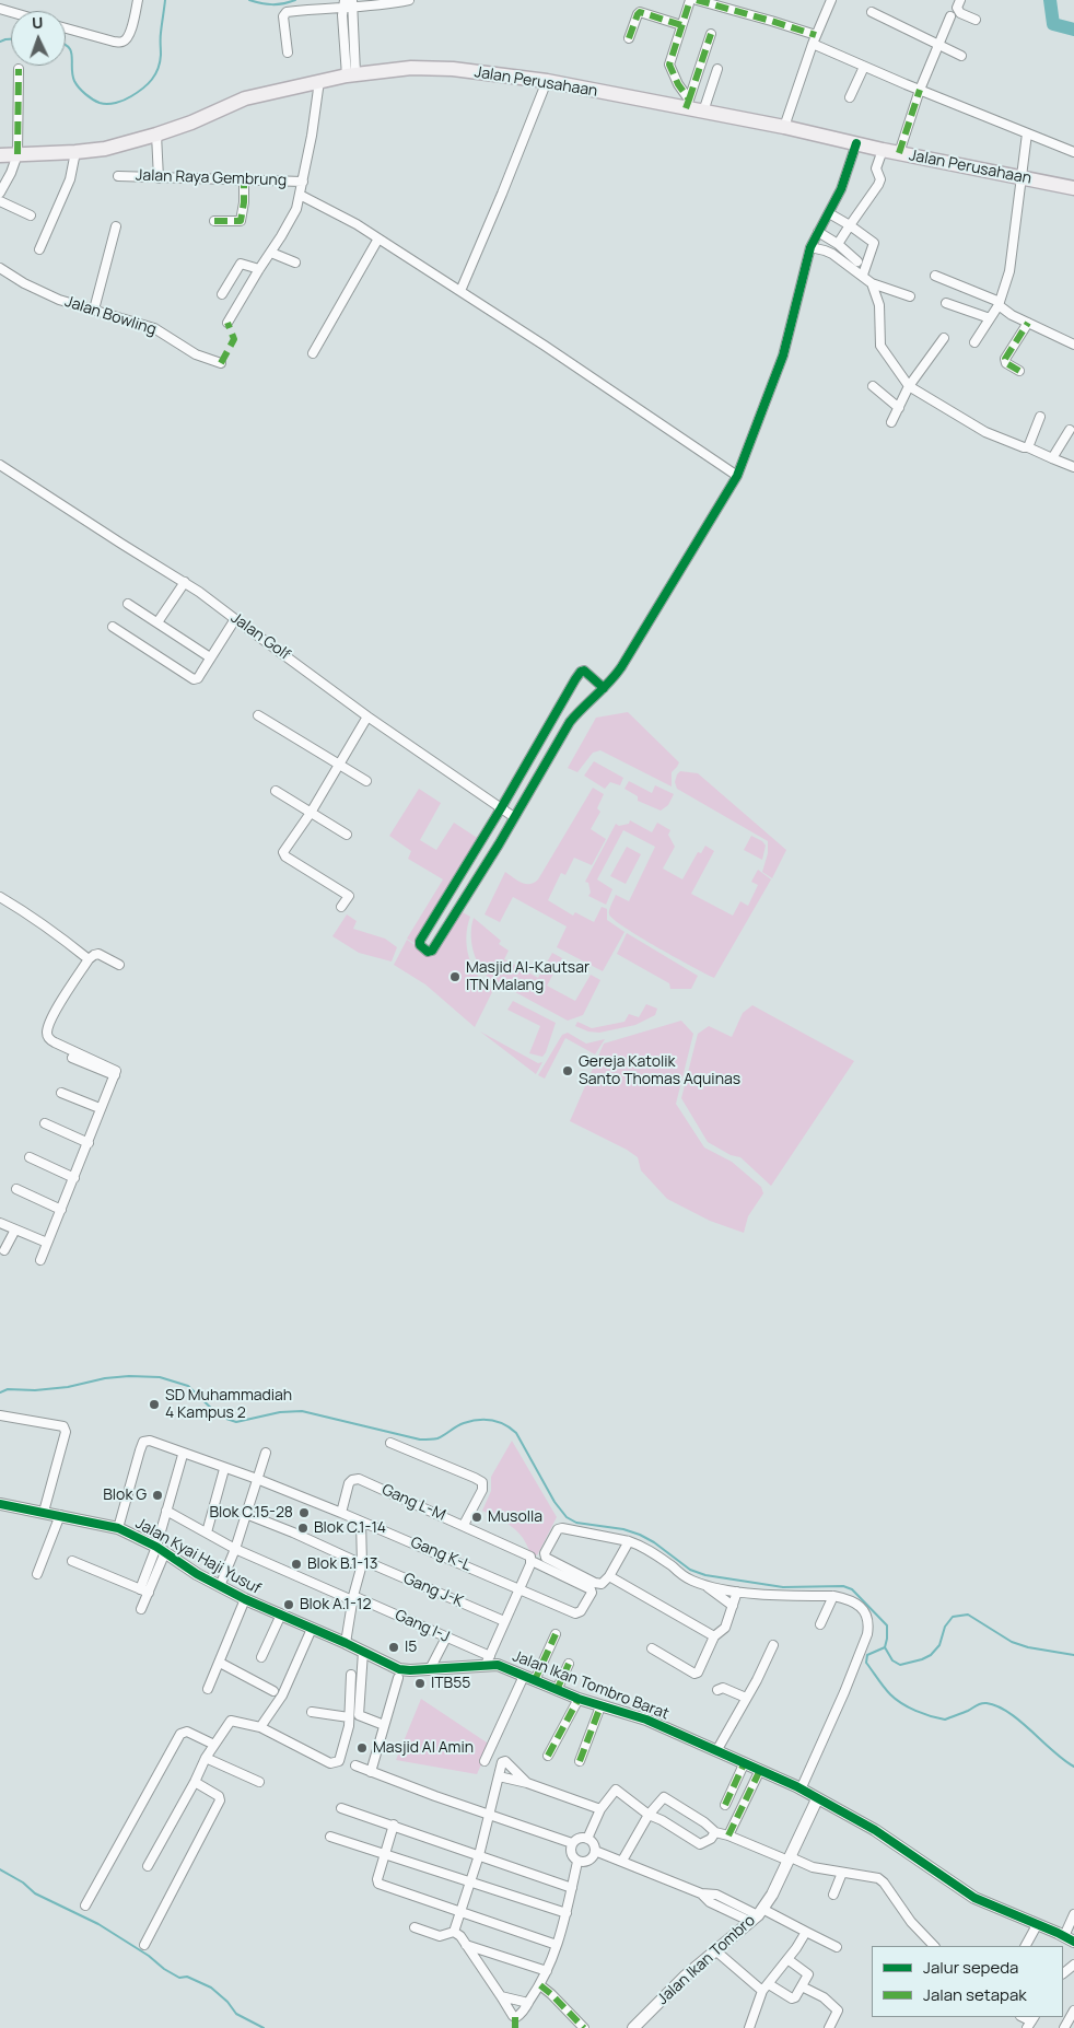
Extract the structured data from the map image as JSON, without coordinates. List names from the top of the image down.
{
  "streets": {
    "main road": ["Jalan Perusahaan"],
    "street": [
      "Jalan Raya Gembrung",
      "Jalan Bowling",
      "Jalan Golf",
      "Gang L-M",
      "Gang K-L",
      "Jalan Kyai Haji Yusuf",
      "Gang J-K",
      "Gang I-J",
      "Jalan Ikan Tombro Barat",
      "Jalan Ikan Tombro"
    ]
  },
  "crossings": [
    ["Jalan Perusahaan", "Jalan Raya Gembrung"],
    ["Gang L-M", "Gang K-L"],
    ["Gang K-L", "Jalan Kyai Haji Yusuf"],
    ["Jalan Kyai Haji Yusuf", "Jalan Ikan Tombro Barat"],
    ["Gang I-J", "Jalan Ikan Tombro Barat"],
    ["Jalan Ikan Tombro Barat", "Jalan Ikan Tombro"]
  ],
  "places": [
    "Masjid Al-Kautsar ITN Malang",
    "Gereja Katolik Santo Thomas Aquinas",
    "SD Muhammadiah 4 Kampus 2",
    "Blok G",
    "Blok C.15-28",
    "Musolla",
    "Blok C.1-14",
    "Blok B.1-13",
    "Blok A.1-12",
    "I5",
    "ITB55",
    "Masjid Al Amin"
  ],
  "legend": ["Jalur sepeda", "Jalan setapak"],
  "north": "top"
}
